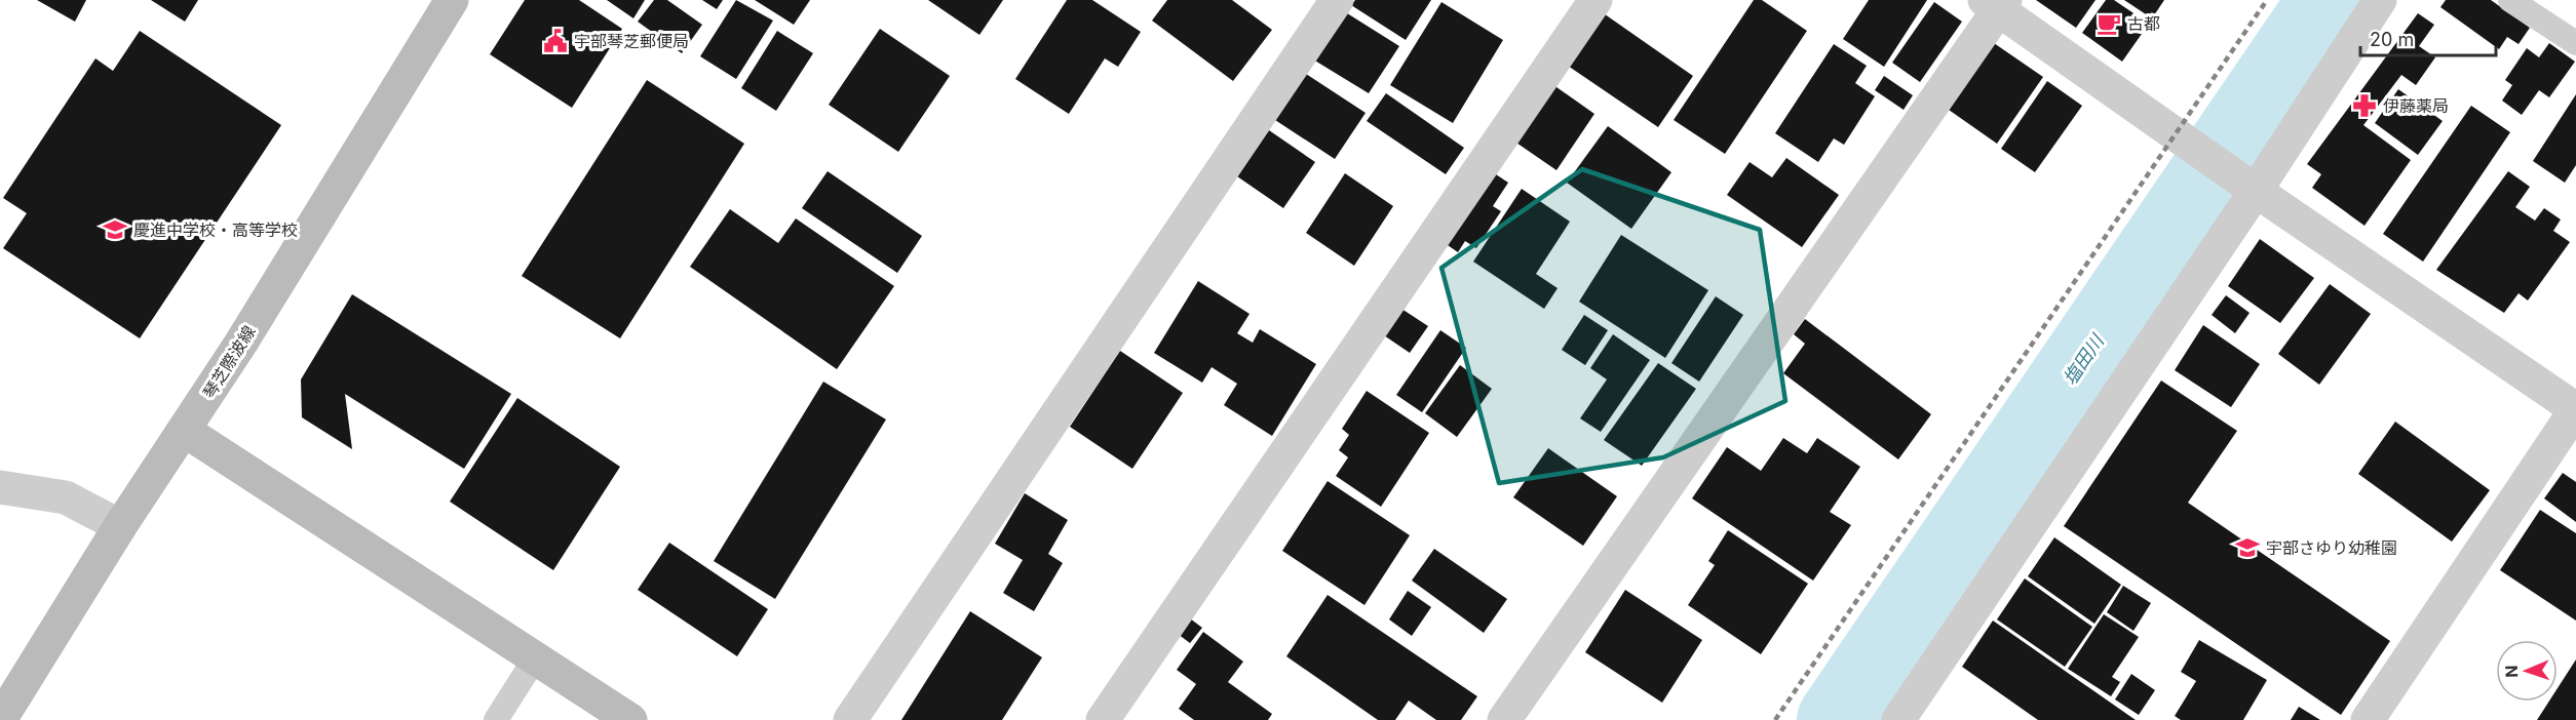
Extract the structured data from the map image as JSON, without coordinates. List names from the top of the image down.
{
  "streets": {
    "main road": ["琴芝際波線"]
  },
  "water": ["塩田川"],
  "places": {
    "cafe": ["古都"],
    "public building": ["宇部琴芝郵便局"],
    "pharmacy": ["伊藤薬局"],
    "school or university": ["慶進中学校・高等学校", "宇部さゆり幼稚園"]
  },
  "scale_bar": "20 m",
  "north": "left"
}
